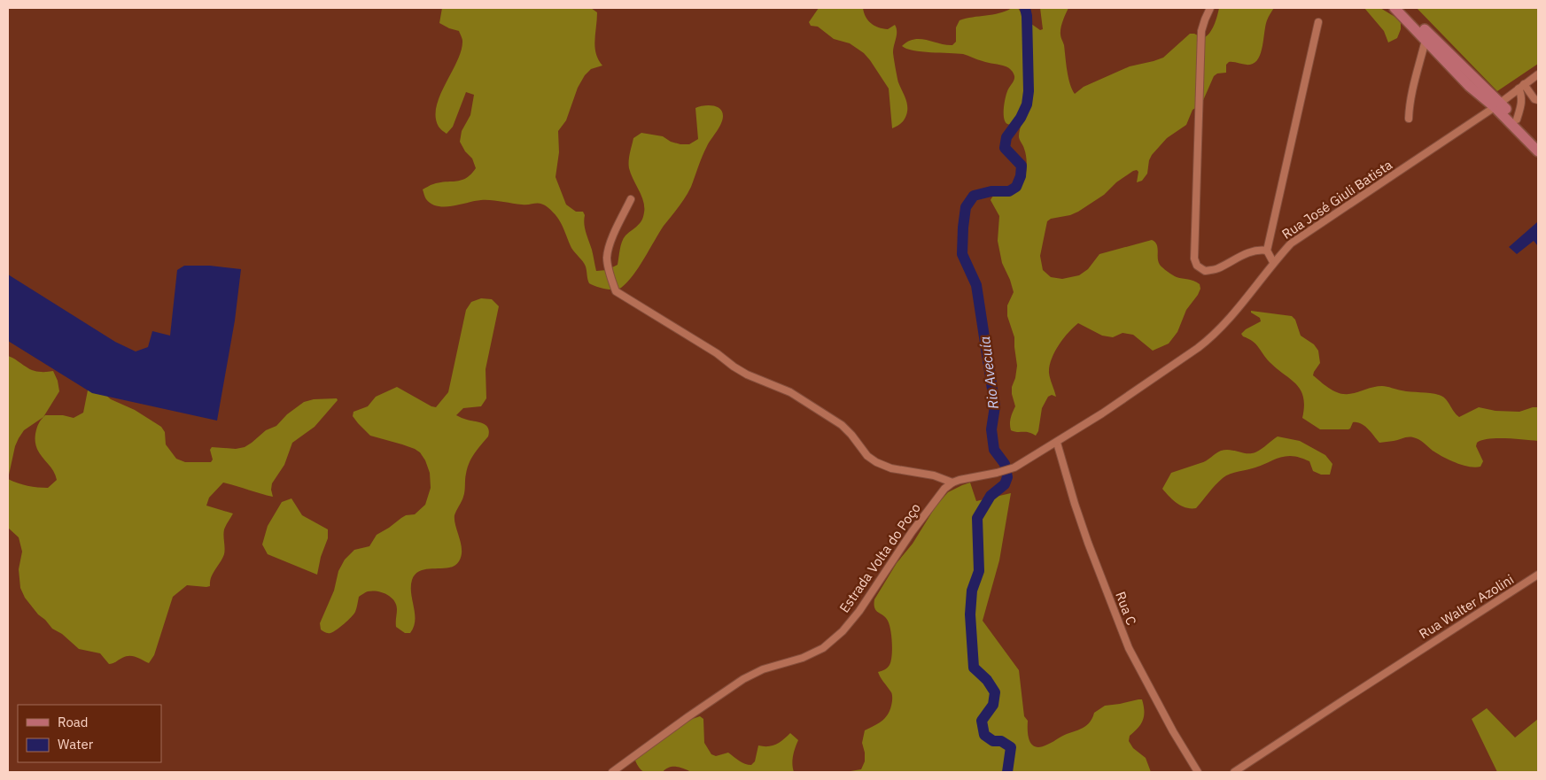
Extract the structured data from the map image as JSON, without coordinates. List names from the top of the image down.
{
  "streets": {
    "street": [
      "Rua José Giuli Batista",
      "Estrada Volta do Poço",
      "Rua Walter Azolini",
      "Rua C"
    ]
  },
  "crossings": [
    ["Rua José Giuli Batista", "Estrada Volta do Poço"],
    ["Rua José Giuli Batista", "Rua C"]
  ],
  "water": ["Rio Avecuía"],
  "legend": ["Road", "Water"]
}
